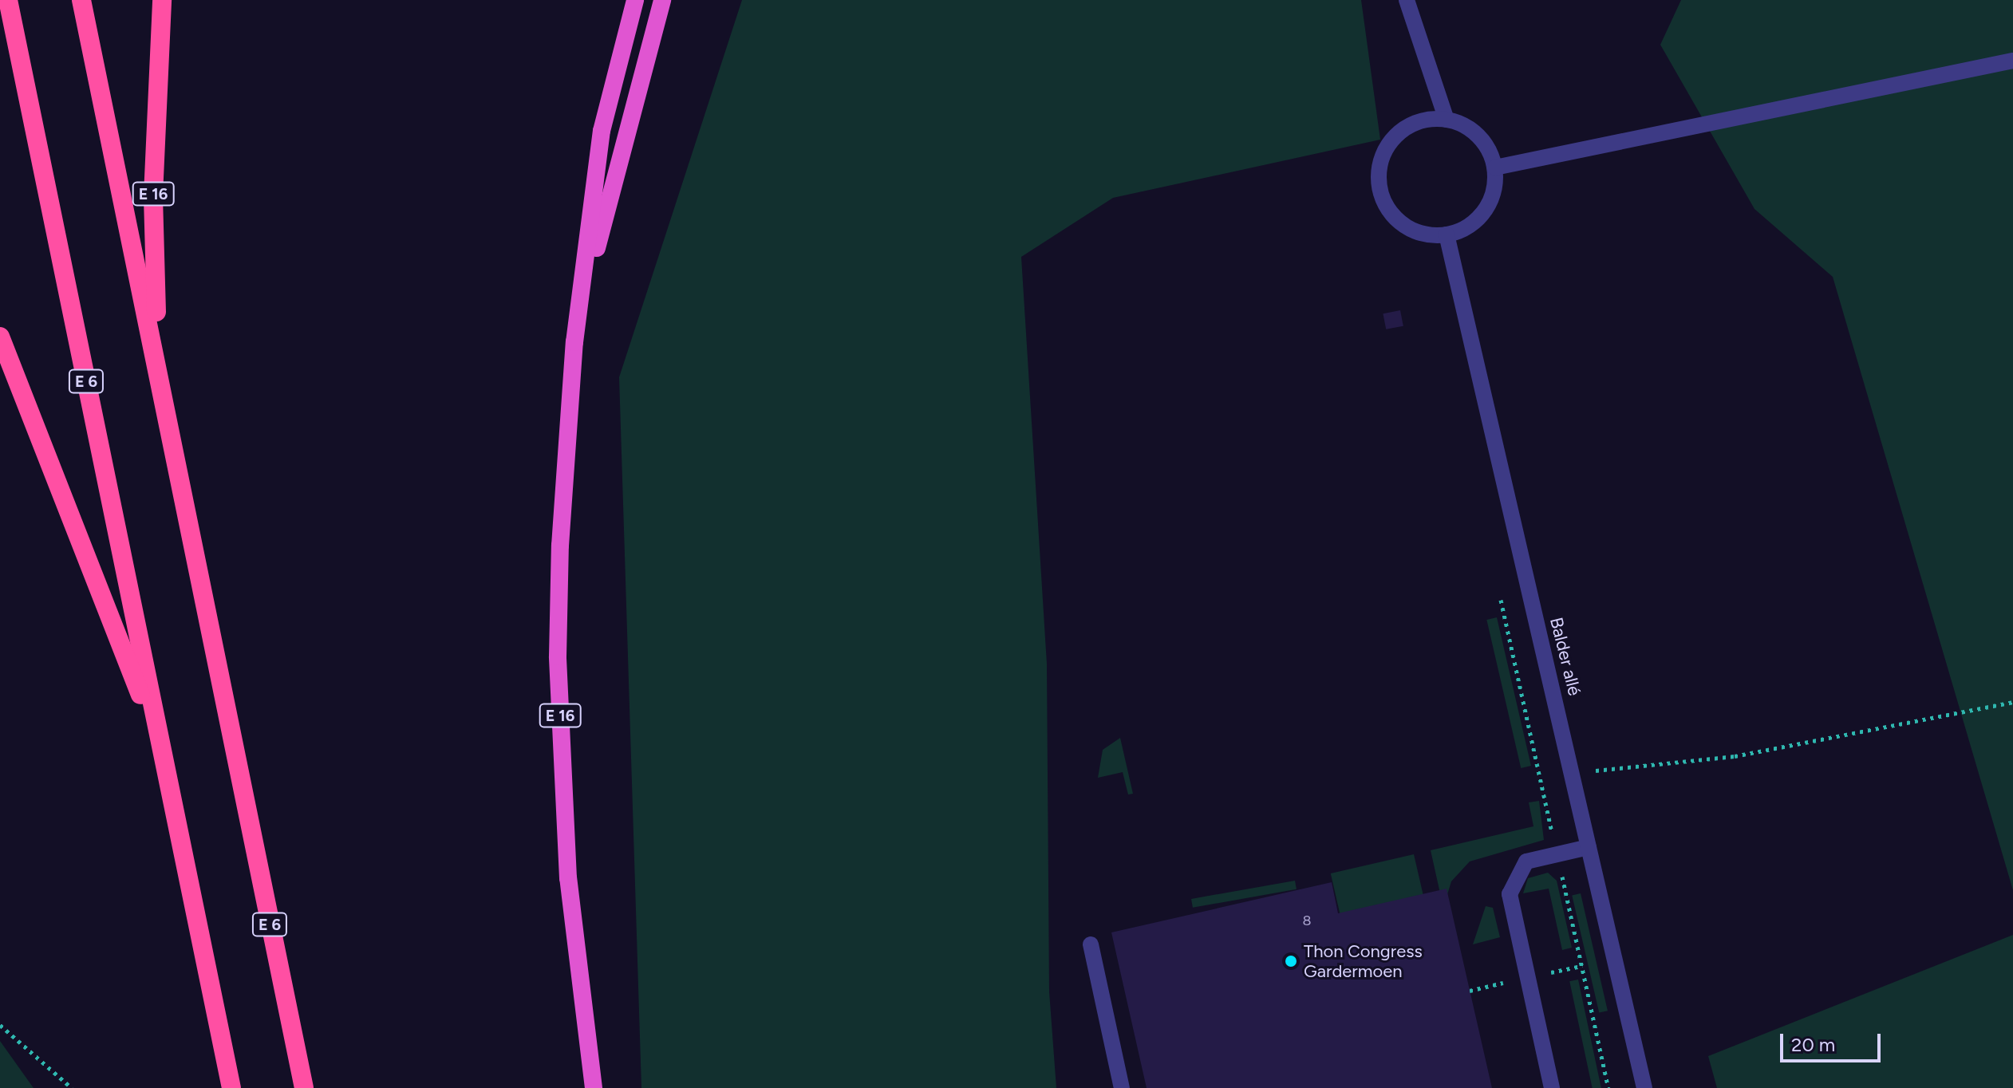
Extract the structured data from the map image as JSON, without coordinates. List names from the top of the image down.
{
  "streets": {
    "highway": ["E 16", "E 6"],
    "street": ["Balder allé"]
  },
  "crossings": [
    ["E 16", "E 6"]
  ],
  "places": ["Thon Congress Gardermoen"],
  "house_numbers": ["8"],
  "scale_bar": "20 m"
}
